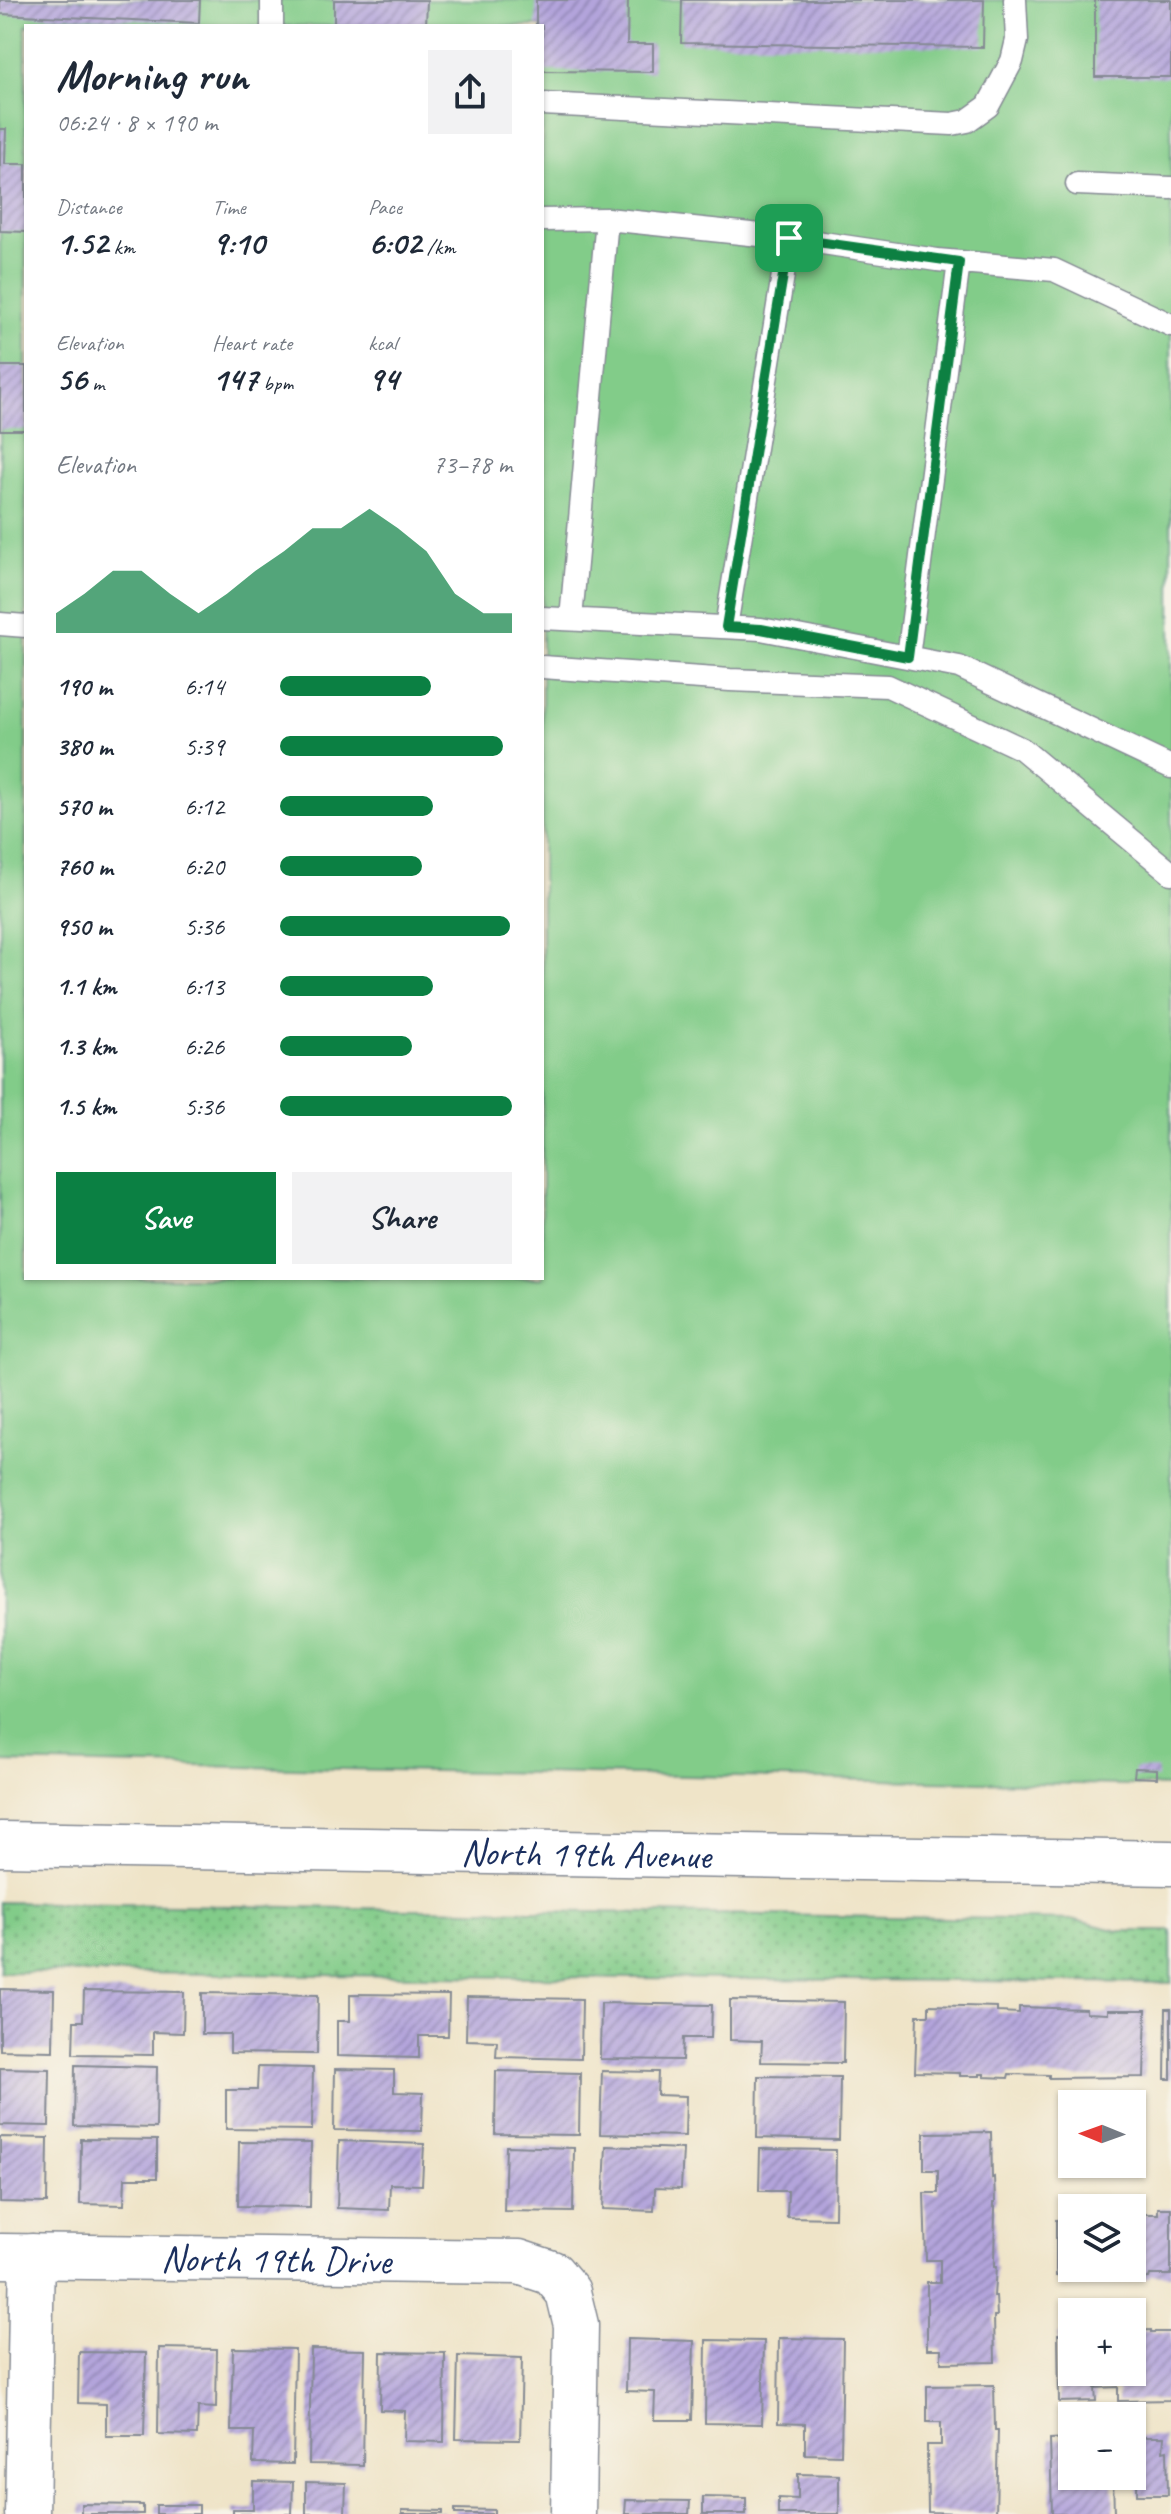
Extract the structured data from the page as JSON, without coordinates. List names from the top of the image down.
{
  "streets": {
    "main road": ["North 19th Avenue", "North 19th Drive"]
  },
  "north": "left",
  "page": {
    "heading": ["Morning run", "06:24 · 8 × 190 m"],
    "stats": [
      ["Distance", "1.52 km"],
      ["Time", "9:10"],
      ["Pace", "6:02 /km"],
      ["Elevation", "56 m"],
      ["Heart rate", "147 bpm"],
      ["kcal", "94"]
    ],
    "chart": ["Elevation", "73–78 m"],
    "list": [
      {
        "name": "190 m",
        "note": "6:14"
      },
      {
        "name": "380 m",
        "note": "5:39"
      },
      {
        "name": "570 m",
        "note": "6:12"
      },
      {
        "name": "760 m",
        "note": "6:20"
      },
      {
        "name": "950 m",
        "note": "5:36"
      },
      {
        "name": "1.1 km",
        "note": "6:13"
      },
      {
        "name": "1.3 km",
        "note": "6:26"
      },
      {
        "name": "1.5 km",
        "note": "5:36"
      }
    ],
    "buttons": ["Save", "Share"],
    "map_buttons": ["+", "−"]
  }
}
